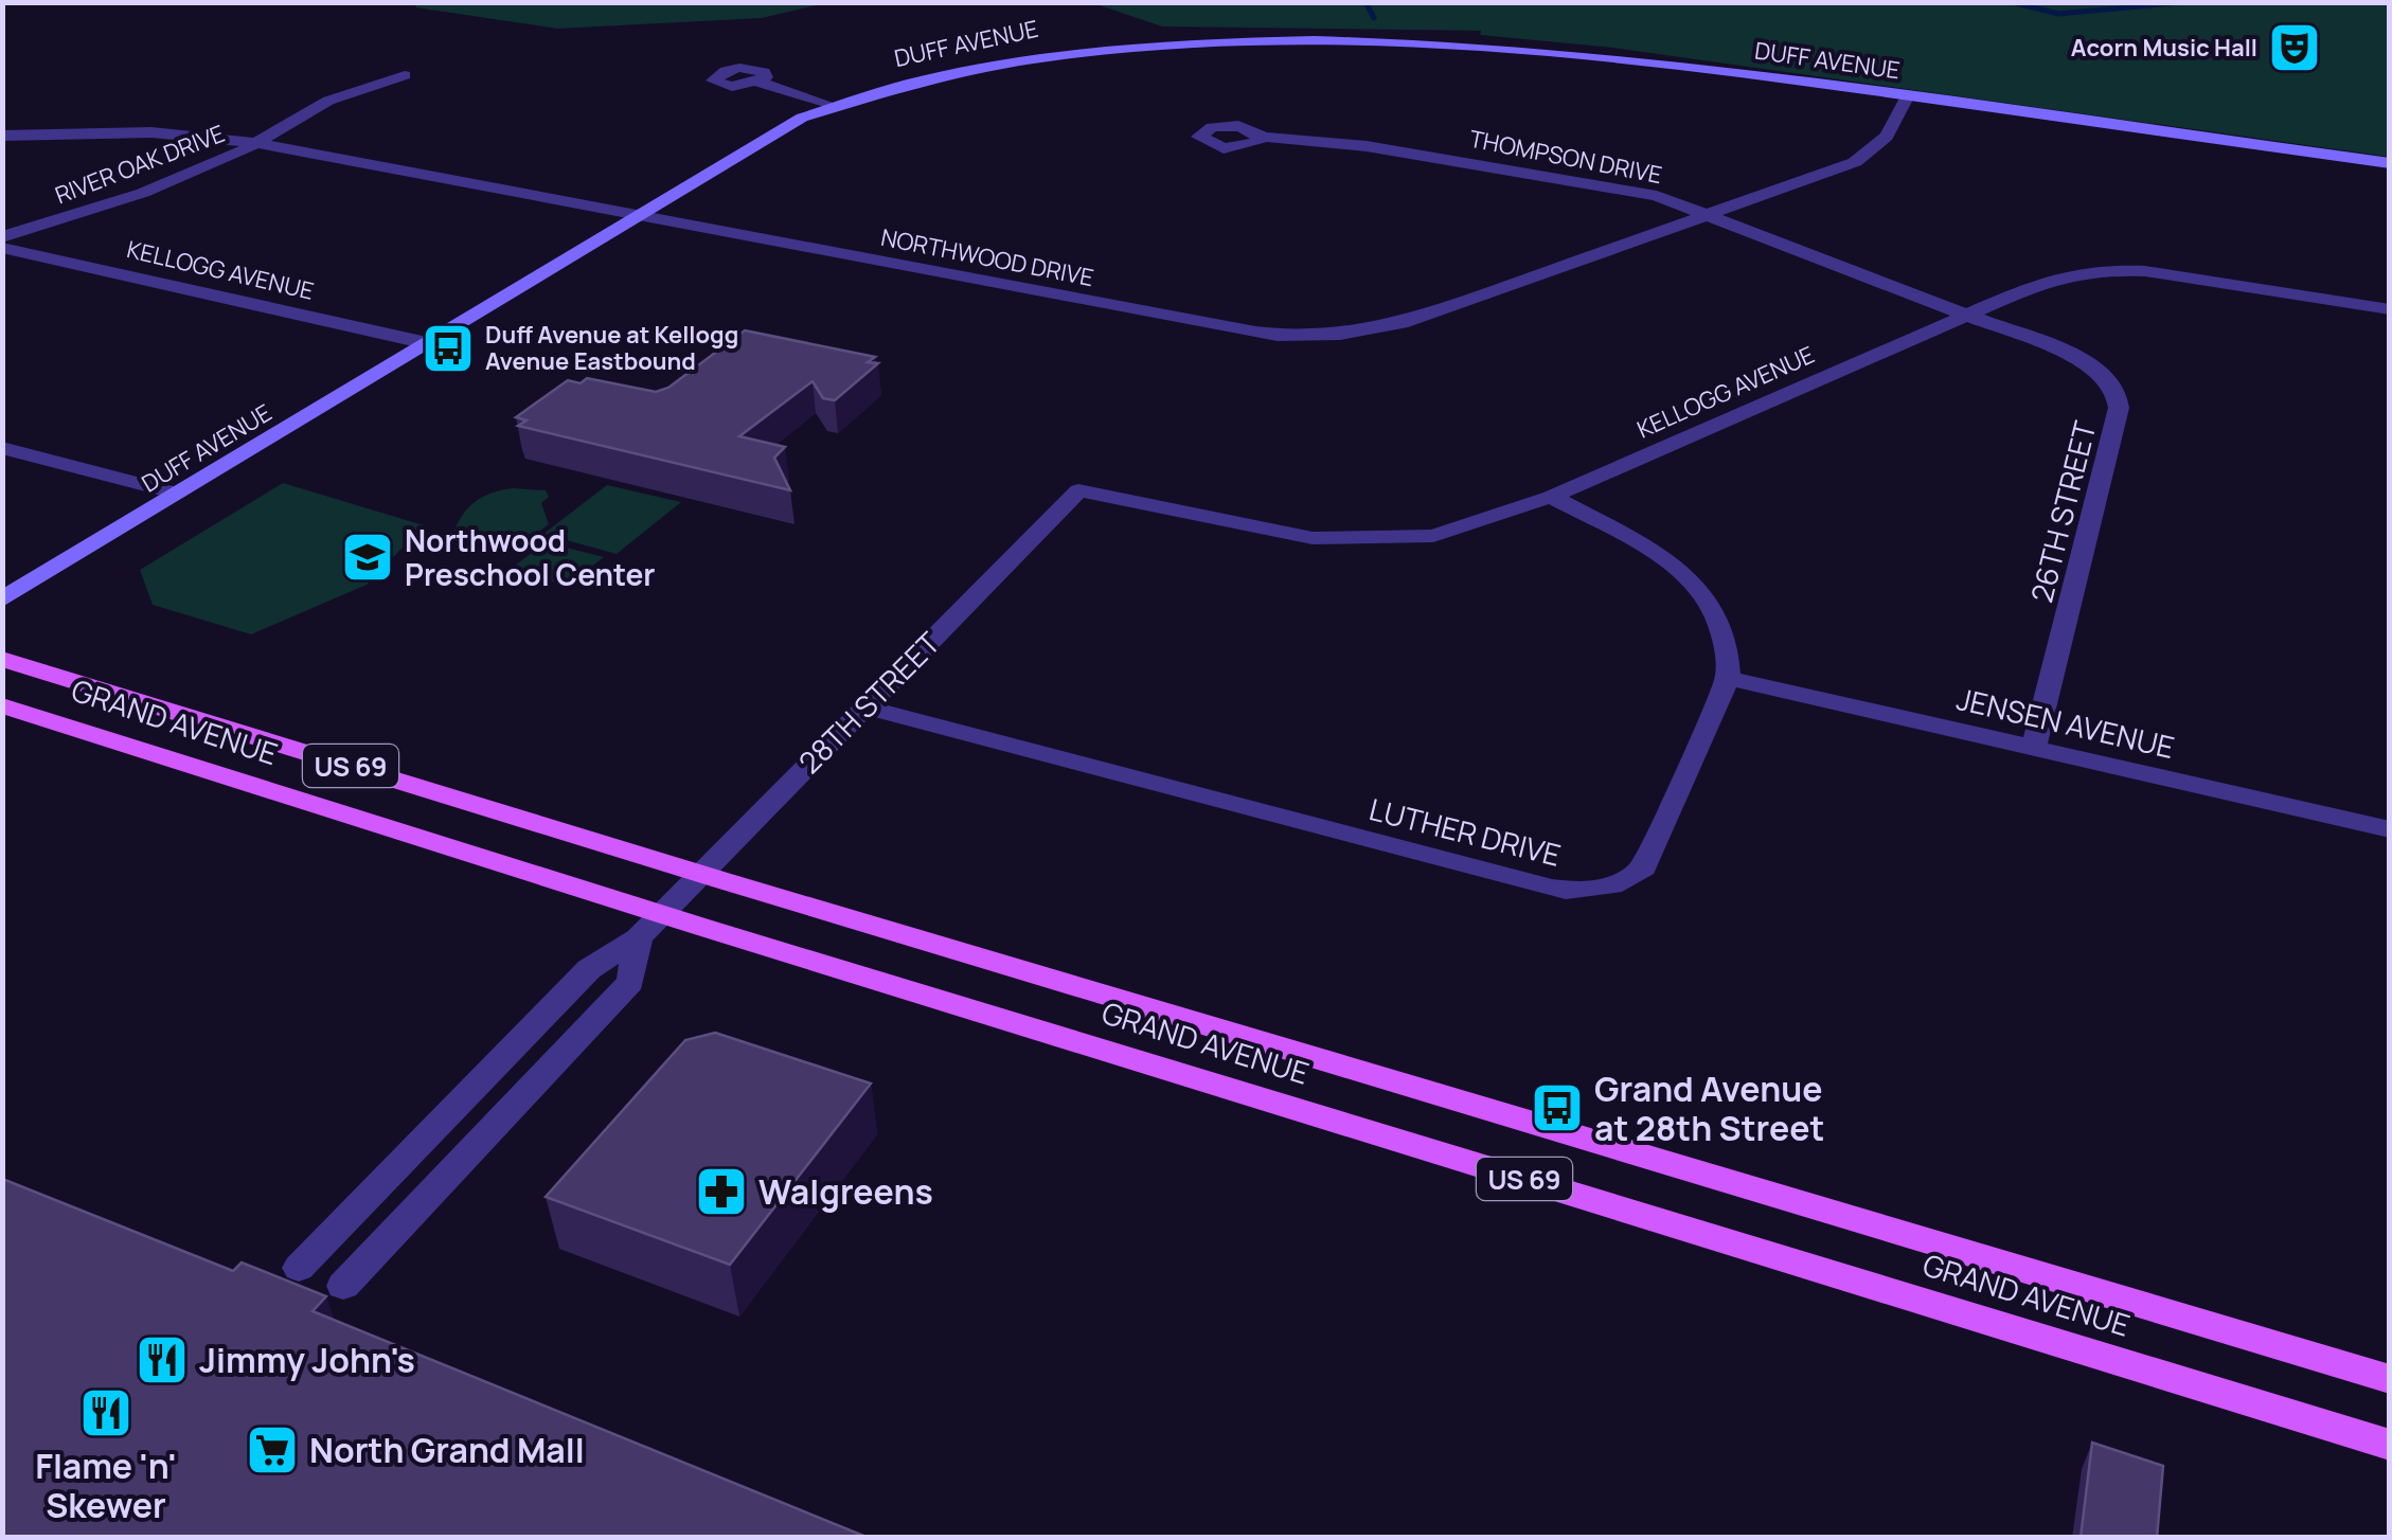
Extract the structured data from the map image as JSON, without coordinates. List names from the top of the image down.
{
  "streets": {
    "main road": ["DUFF AVENUE", "GRAND AVENUE", "US 69"],
    "street": [
      "THOMPSON DRIVE",
      "RIVER OAK DRIVE",
      "NORTHWOOD DRIVE",
      "KELLOGG AVENUE",
      "26TH STREET",
      "28TH STREET",
      "JENSEN AVENUE",
      "LUTHER DRIVE"
    ]
  },
  "crossings": [
    ["DUFF AVENUE", "NORTHWOOD DRIVE"],
    ["DUFF AVENUE", "KELLOGG AVENUE"],
    ["THOMPSON DRIVE", "NORTHWOOD DRIVE"],
    ["THOMPSON DRIVE", "KELLOGG AVENUE"],
    ["THOMPSON DRIVE", "26TH STREET"],
    ["RIVER OAK DRIVE", "NORTHWOOD DRIVE"],
    ["KELLOGG AVENUE", "26TH STREET"],
    ["KELLOGG AVENUE", "28TH STREET"],
    ["26TH STREET", "JENSEN AVENUE"],
    ["28TH STREET", "GRAND AVENUE"],
    ["28TH STREET", "LUTHER DRIVE"],
    ["JENSEN AVENUE", "LUTHER DRIVE"]
  ],
  "places": {
    "theatre": ["Acorn Music Hall"],
    "bus stop": ["Duff Avenue at Kellogg Avenue Eastbound", "Grand Avenue at 28th Street"],
    "school or university": ["Northwood Preschool Center"],
    "pharmacy": ["Walgreens"],
    "restaurant": ["Jimmy John's", "Flame 'n' Skewer"],
    "supermarket": ["North Grand Mall"]
  }
}
